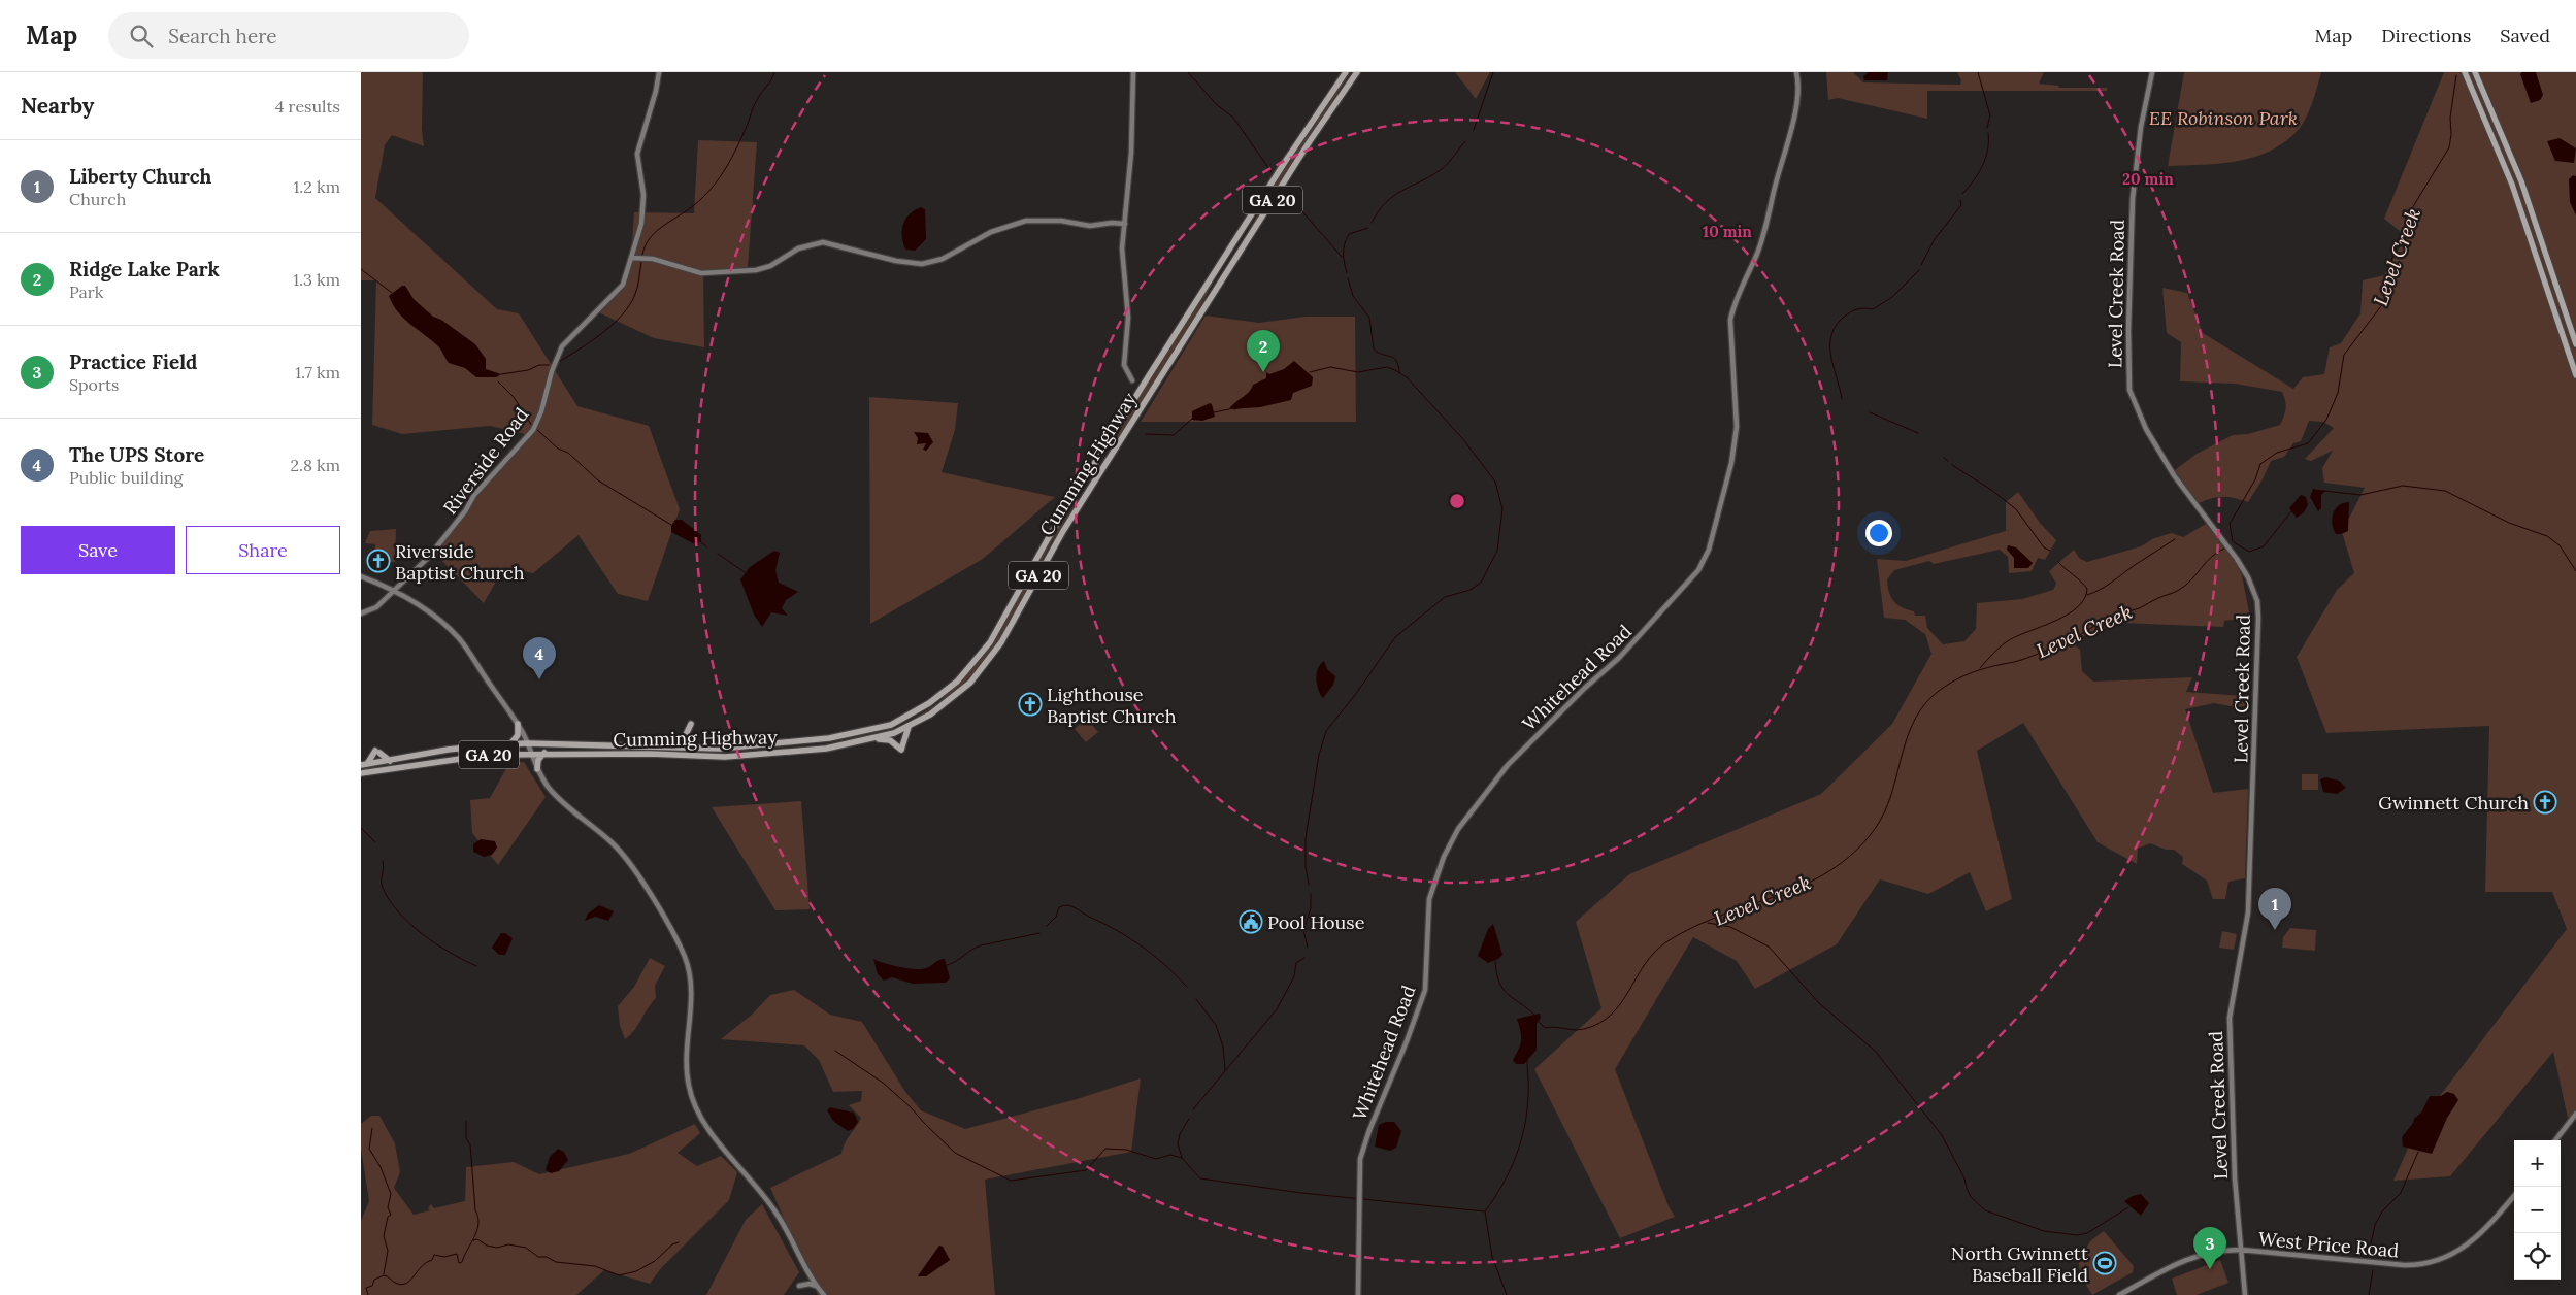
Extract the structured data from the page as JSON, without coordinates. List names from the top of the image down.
{
  "streets": {
    "highway": ["GA 20", "Cumming Highway"],
    "street": [
      "Level Creek Road",
      "Riverside Road",
      "Whitehead Road",
      "West Price Road"
    ]
  },
  "crossings": [
    ["Level Creek Road", "West Price Road"]
  ],
  "water": ["Level Creek"],
  "parks": ["EE Robinson Park"],
  "places": {
    "church": ["Riverside Baptist Church", "Lighthouse Baptist Church", "Gwinnett Church"],
    "public building": ["Pool House"],
    "sports": ["North Gwinnett Baseball Field"]
  },
  "page": {
    "header": "Map",
    "search": "Search here",
    "nav": ["Map", "Directions", "Saved"],
    "heading": ["Nearby", "4 results"],
    "list": [
      {
        "mark": "1",
        "name": "Liberty Church",
        "note": "Church",
        "value": "1.2 km"
      },
      {
        "mark": "2",
        "name": "Ridge Lake Park",
        "note": "Park",
        "value": "1.3 km"
      },
      {
        "mark": "3",
        "name": "Practice Field",
        "note": "Sports",
        "value": "1.7 km"
      },
      {
        "mark": "4",
        "name": "The UPS Store",
        "note": "Public building",
        "value": "2.8 km"
      }
    ],
    "pins": [
      "2",
      "4",
      "1",
      "3"
    ],
    "buttons": ["Save", "Share"],
    "map_buttons": ["+", "−"]
  },
  "rings": ["20 min", "10 min"]
}
